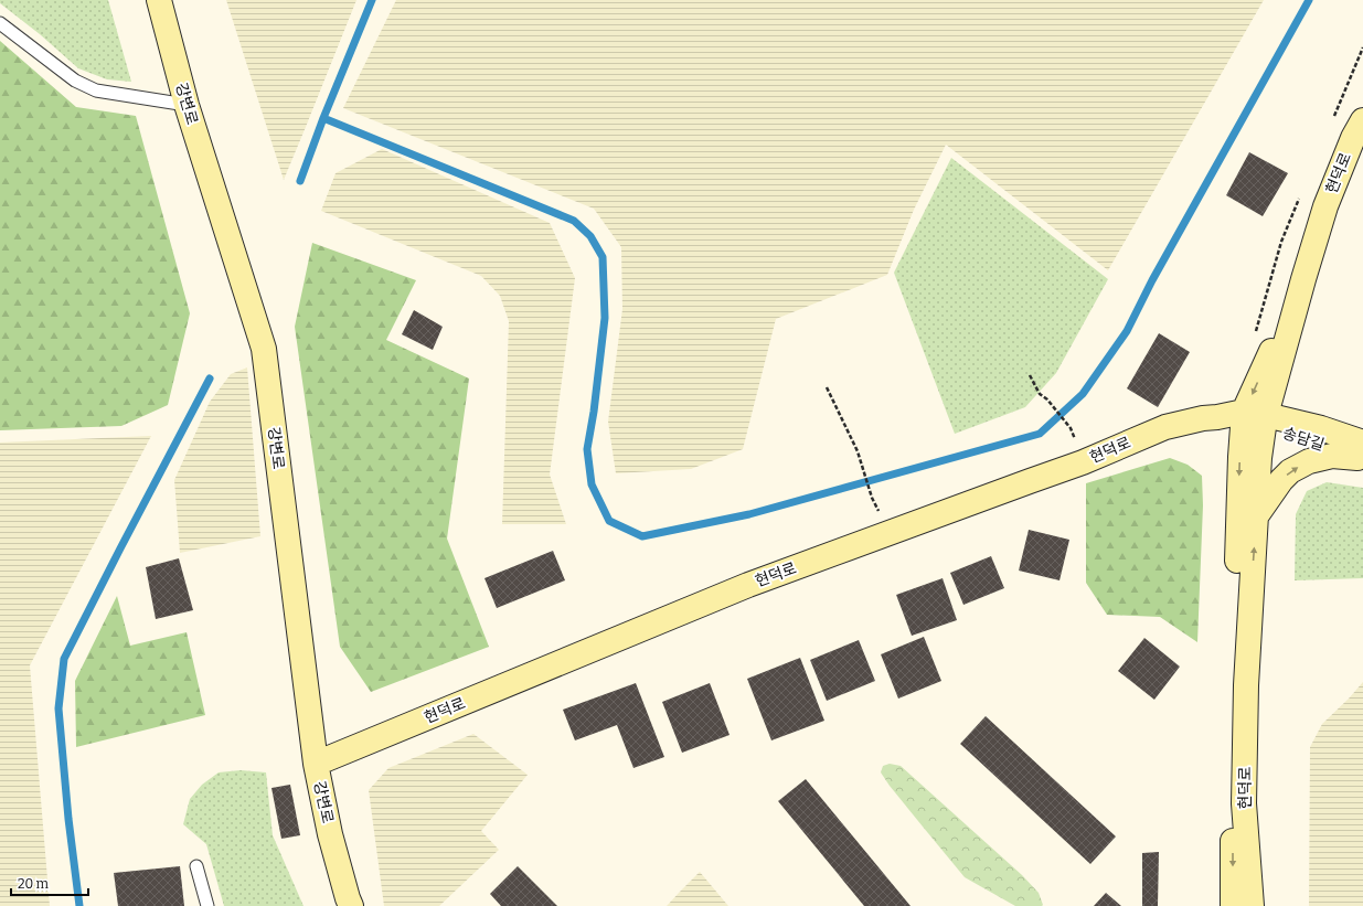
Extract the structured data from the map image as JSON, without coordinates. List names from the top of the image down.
{
  "streets": {
    "street": ["강변로", "현덕로", "송담길"]
  },
  "crossings": [
    ["강변로", "현덕로"],
    ["현덕로", "송담길"]
  ],
  "scale_bar": "20 m"
}
